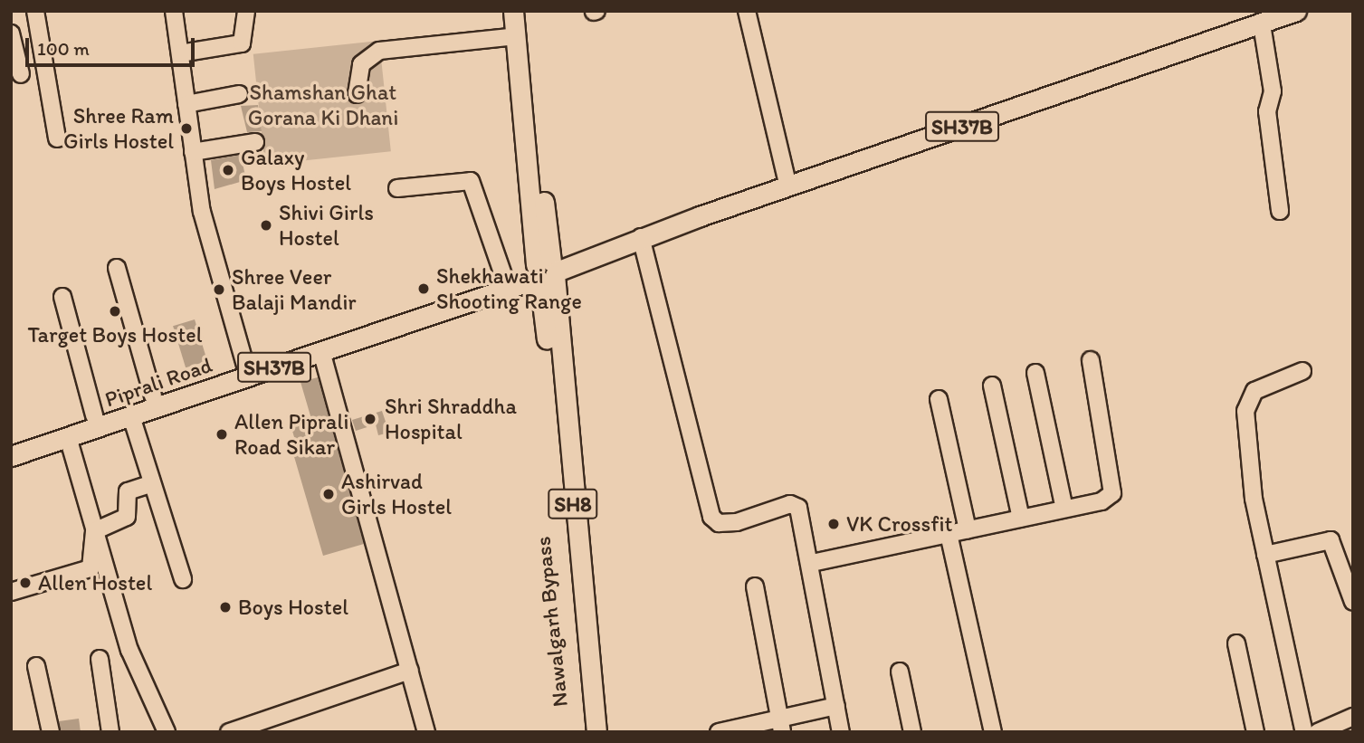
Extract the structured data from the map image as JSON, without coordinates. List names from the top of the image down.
{
  "streets": {
    "main road": [
      "SH37B",
      "Piprali Road",
      "SH8",
      "Nawalgarh Bypass"
    ]
  },
  "crossings": [
    ["SH37B", "Piprali Road"],
    ["SH37B", "SH8"],
    ["SH37B", "Nawalgarh Bypass"],
    ["Piprali Road", "SH8"],
    ["Piprali Road", "Nawalgarh Bypass"],
    ["SH8", "Nawalgarh Bypass"]
  ],
  "parks": ["Shamshan Ghat Gorana Ki Dhani"],
  "places": [
    "Shree Ram Girls Hostel",
    "Galaxy Boys Hostel",
    "Shivi Girls Hostel",
    "Shekhawati Shooting Range",
    "Shree Veer Balaji Mandir",
    "Target Boys Hostel",
    "Shri Shraddha Hospital",
    "Allen Piprali Road Sikar",
    "Ashirvad Girls Hostel",
    "VK Crossfit",
    "Allen Hostel",
    "Boys Hostel"
  ],
  "scale_bar": "100 m"
}
